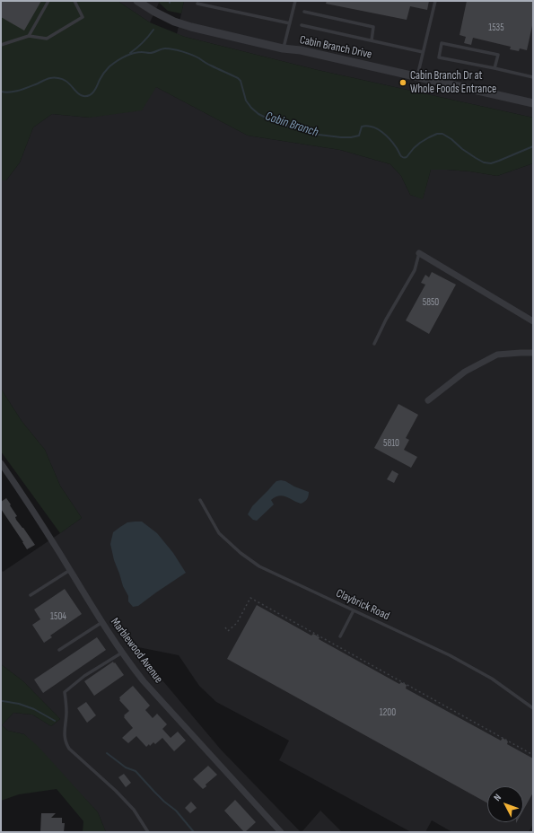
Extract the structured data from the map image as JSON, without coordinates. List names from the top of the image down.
{
  "streets": {
    "street": ["Cabin Branch Drive", "Marblewood Avenue"],
    "lane": ["Claybrick Road"]
  },
  "water": ["Cabin Branch"],
  "places": ["Cabin Branch Dr at Whole Foods Entrance"],
  "house_numbers": [
    "1535",
    "5850",
    "5810",
    "1504",
    "1200"
  ],
  "north": "top left"
}
